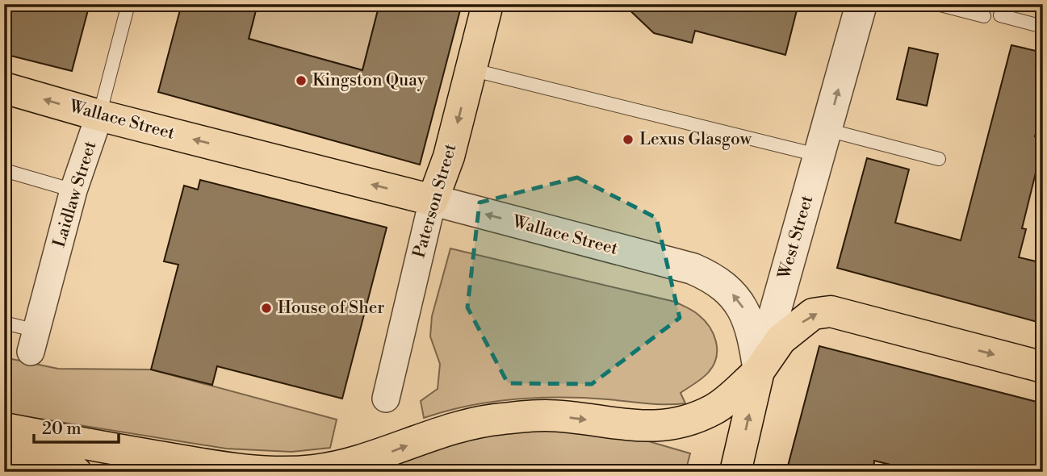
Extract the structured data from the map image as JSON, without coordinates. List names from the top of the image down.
{
  "streets": {
    "main road": ["Wallace Street", "Paterson Street", "West Street"],
    "street": ["Laidlaw Street"]
  },
  "crossings": [
    ["Wallace Street", "Laidlaw Street"],
    ["Wallace Street", "Paterson Street"],
    ["Wallace Street", "West Street"]
  ],
  "one_way": ["Wallace Street", "West Street"],
  "places": ["Kingston Quay", "Lexus Glasgow", "House of Sher"],
  "scale_bar": "20 m"
}
